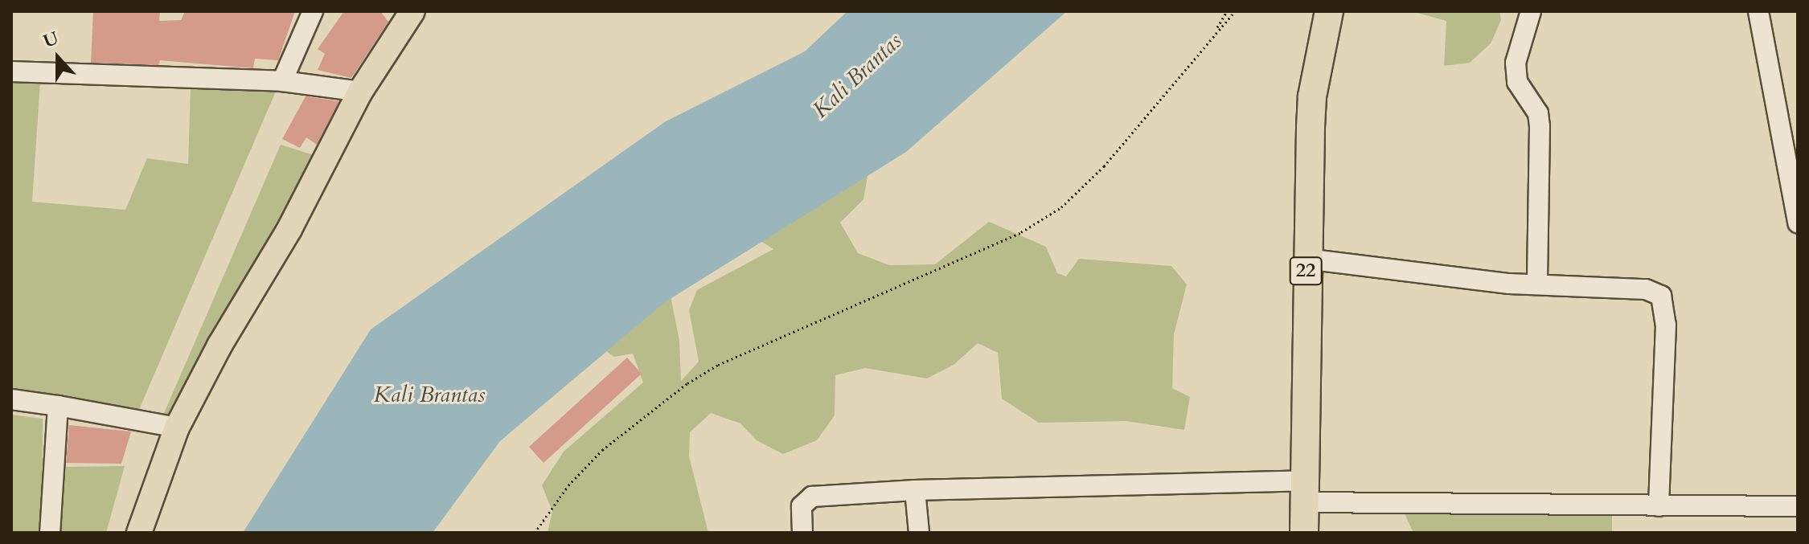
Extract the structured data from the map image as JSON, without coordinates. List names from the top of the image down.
{
  "streets": {
    "highway": ["22"]
  },
  "water": ["Kali Brantas"],
  "north": "top"
}
